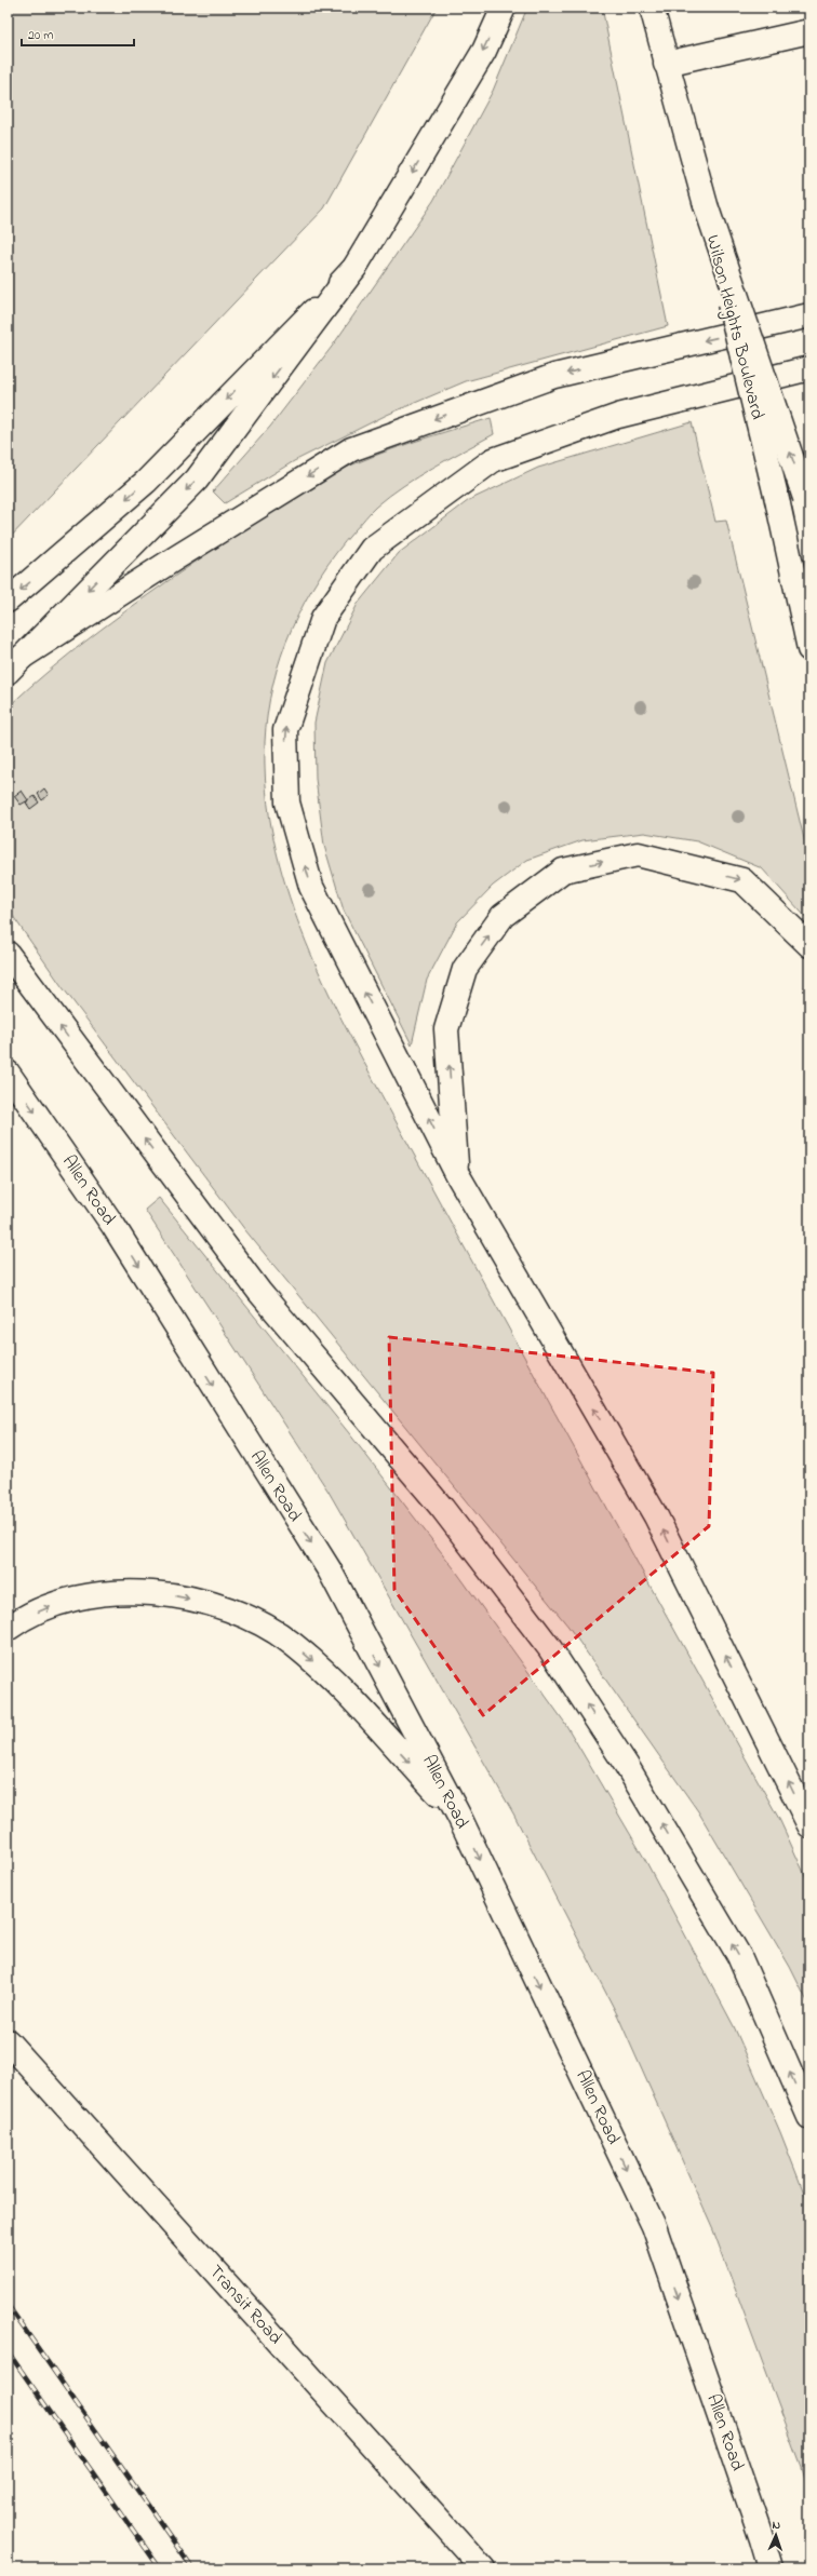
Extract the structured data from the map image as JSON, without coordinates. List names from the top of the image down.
{
  "streets": {
    "main road": ["Wilson Heights Boulevard", "Allen Road", "Transit Road"]
  },
  "scale_bar": "20 m",
  "north": "top"
}
